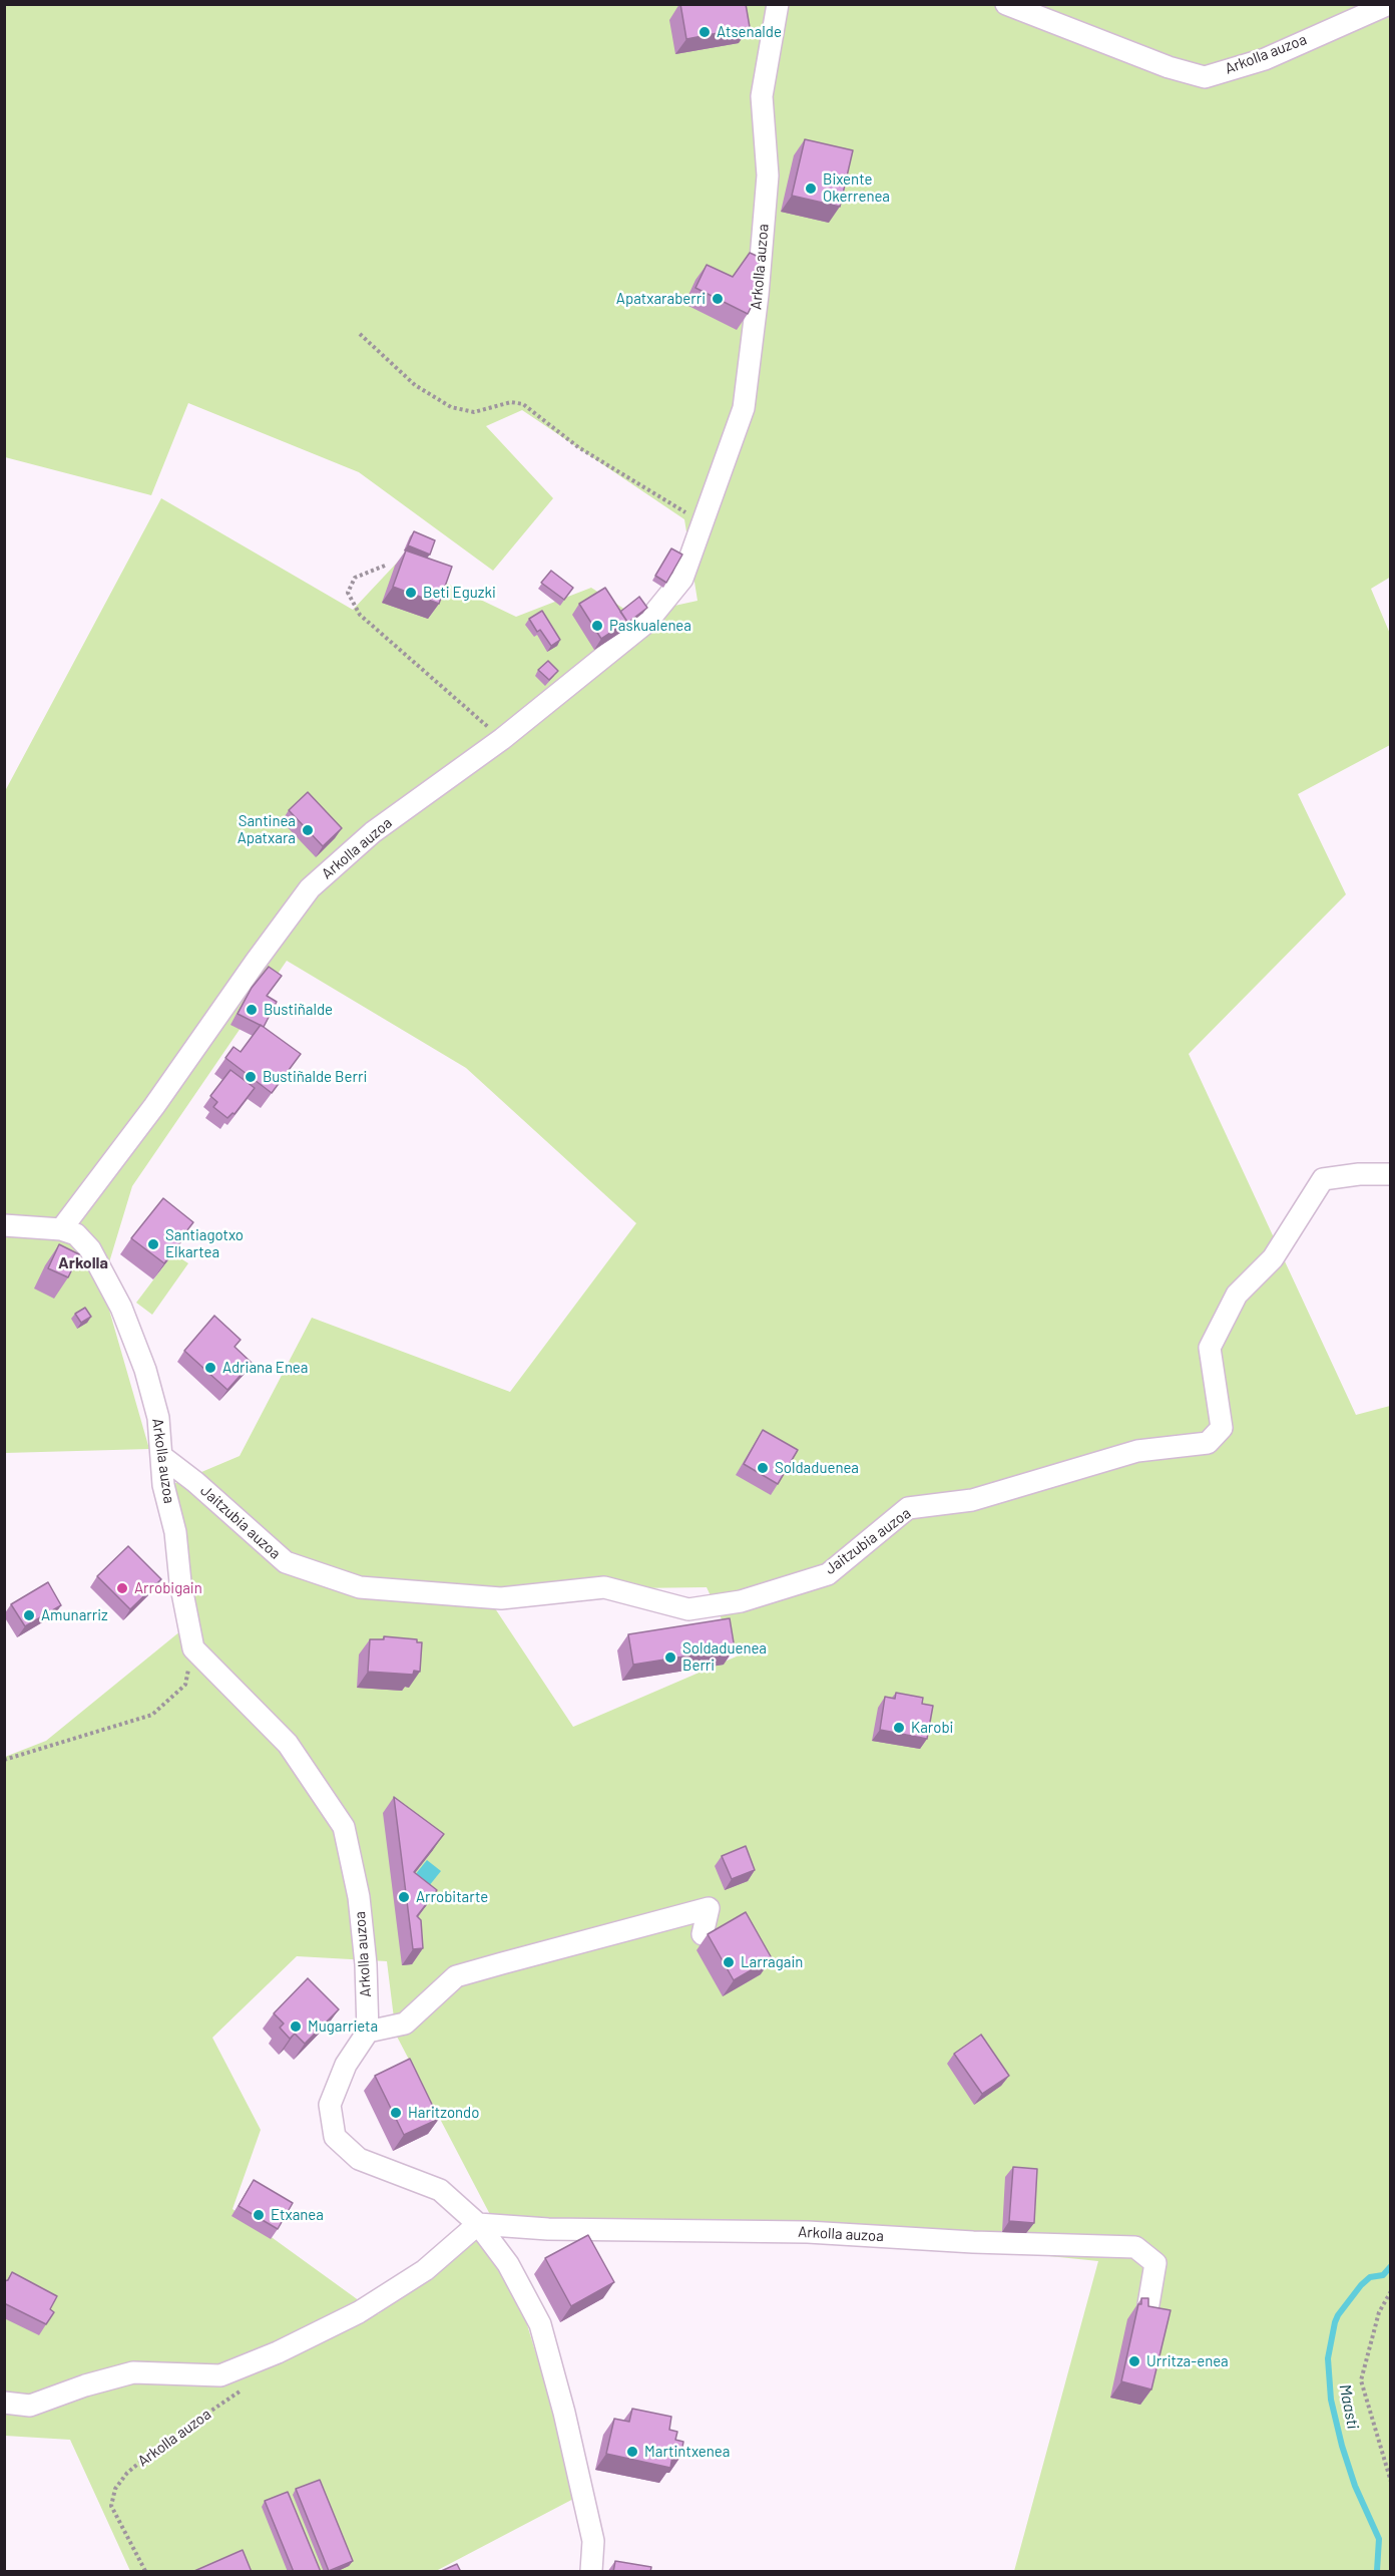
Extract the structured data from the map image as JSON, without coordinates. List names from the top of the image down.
{
  "streets": {
    "street": ["Arkolla auzoa", "Jaitzubia auzoa"]
  },
  "crossings": [
    ["Arkolla auzoa", "Jaitzubia auzoa"]
  ],
  "districts": ["Arkolla"],
  "water": ["Maasti"],
  "places": [
    "Atsenalde",
    "Bixente Okerrenea",
    "Apatxaraberri",
    "Beti Eguzki",
    "Paskualenea",
    "Santinea Apatxara",
    "Bustiñalde",
    "Bustiñalde Berri",
    "Santiagotxo Elkartea",
    "Adriana Enea",
    "Soldaduenea",
    "Arrobigain",
    "Amunarriz",
    "Soldaduenea Berri",
    "Karobi",
    "Arrobitarte",
    "Larragain",
    "Mugarrieta",
    "Haritzondo",
    "Etxanea",
    "Urritza-enea",
    "Martintxenea"
  ]
}
